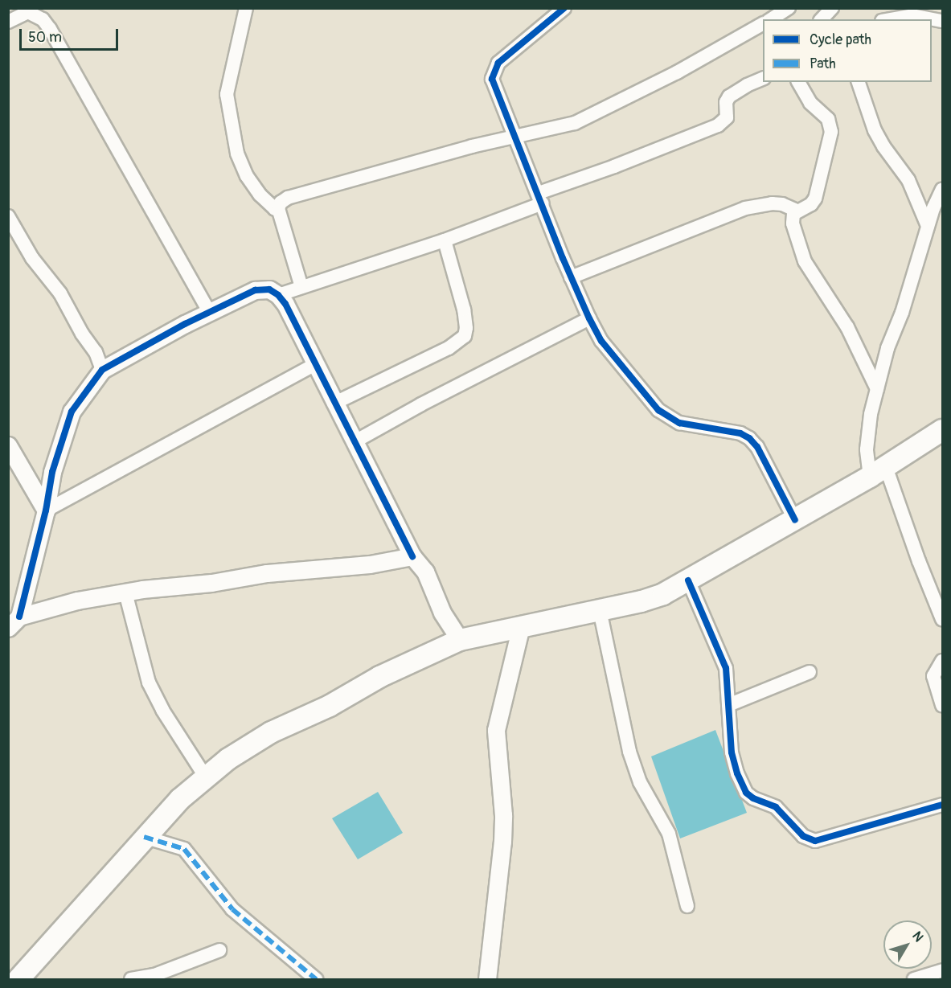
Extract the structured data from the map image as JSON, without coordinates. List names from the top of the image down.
{
  "legend": ["Cycle path", "Path"],
  "scale_bar": "50 m",
  "north": "top right"
}
